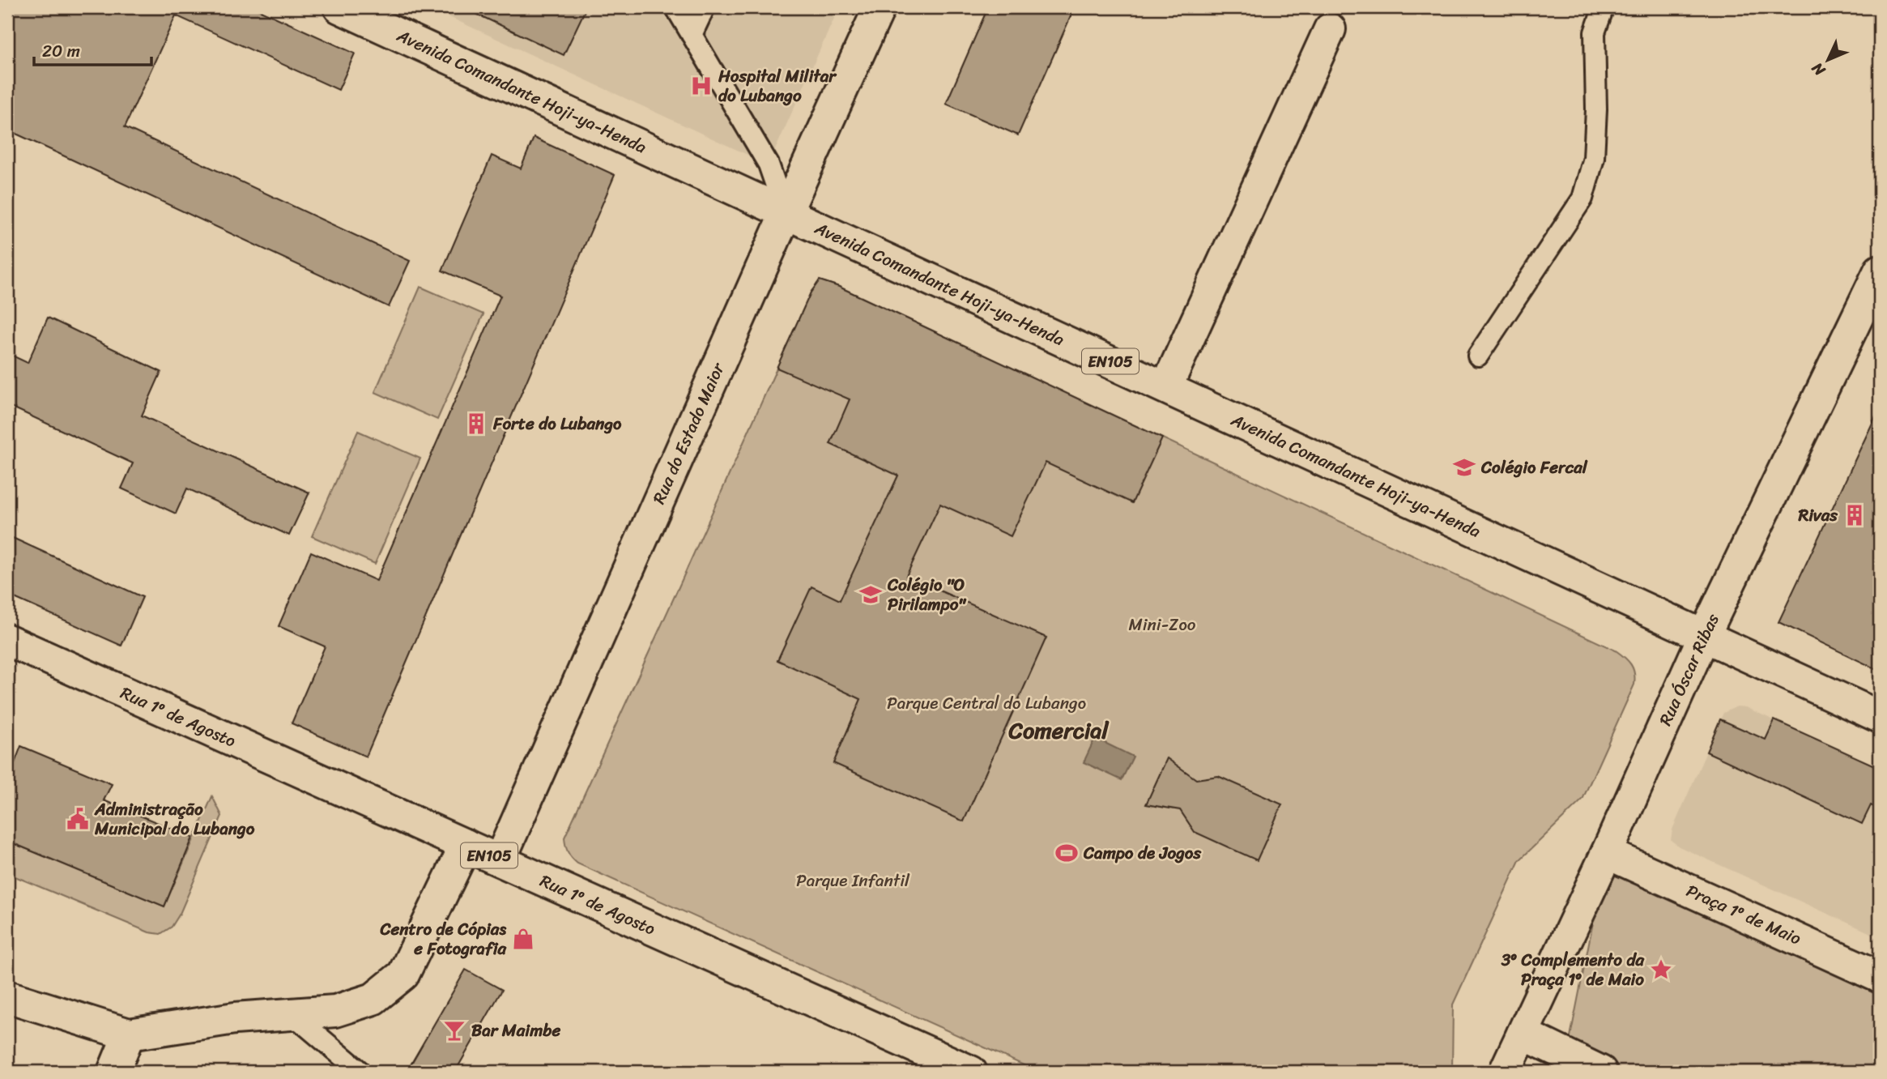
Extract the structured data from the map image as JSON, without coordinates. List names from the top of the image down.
{
  "streets": {
    "street": [
      "Avenida Comandante Hoji-ya-Henda",
      "EN105",
      "Rua do Estado Maior",
      "Rua Óscar Ribas",
      "Rua 1º de Agosto",
      "Praça 1º de Maio"
    ]
  },
  "crossings": [
    ["Avenida Comandante Hoji-ya-Henda", "Rua do Estado Maior"],
    ["Avenida Comandante Hoji-ya-Henda", "Rua Óscar Ribas"],
    ["Rua do Estado Maior", "Rua 1º de Agosto"],
    ["Rua Óscar Ribas", "Praça 1º de Maio"]
  ],
  "districts": ["Comercial"],
  "parks": ["Mini-Zoo", "Parque Central do Lubango", "Parque Infantil"],
  "places": {
    "hospital": ["Hospital Militar do Lubango"],
    "building": ["Forte do Lubango", "Rivas"],
    "school or university": ["Colégio Fercal", "Colégio \"O Pirilampo\""],
    "public building": ["Administração Municipal do Lubango"],
    "sports": ["Campo de Jogos"],
    "shop": ["Centro de Cópias e Fotografia"],
    "place": ["3º Complemento da Praça 1º de Maio"],
    "bar": ["Bar Maimbe"]
  },
  "scale_bar": "20 m",
  "north": "bottom left"
}
